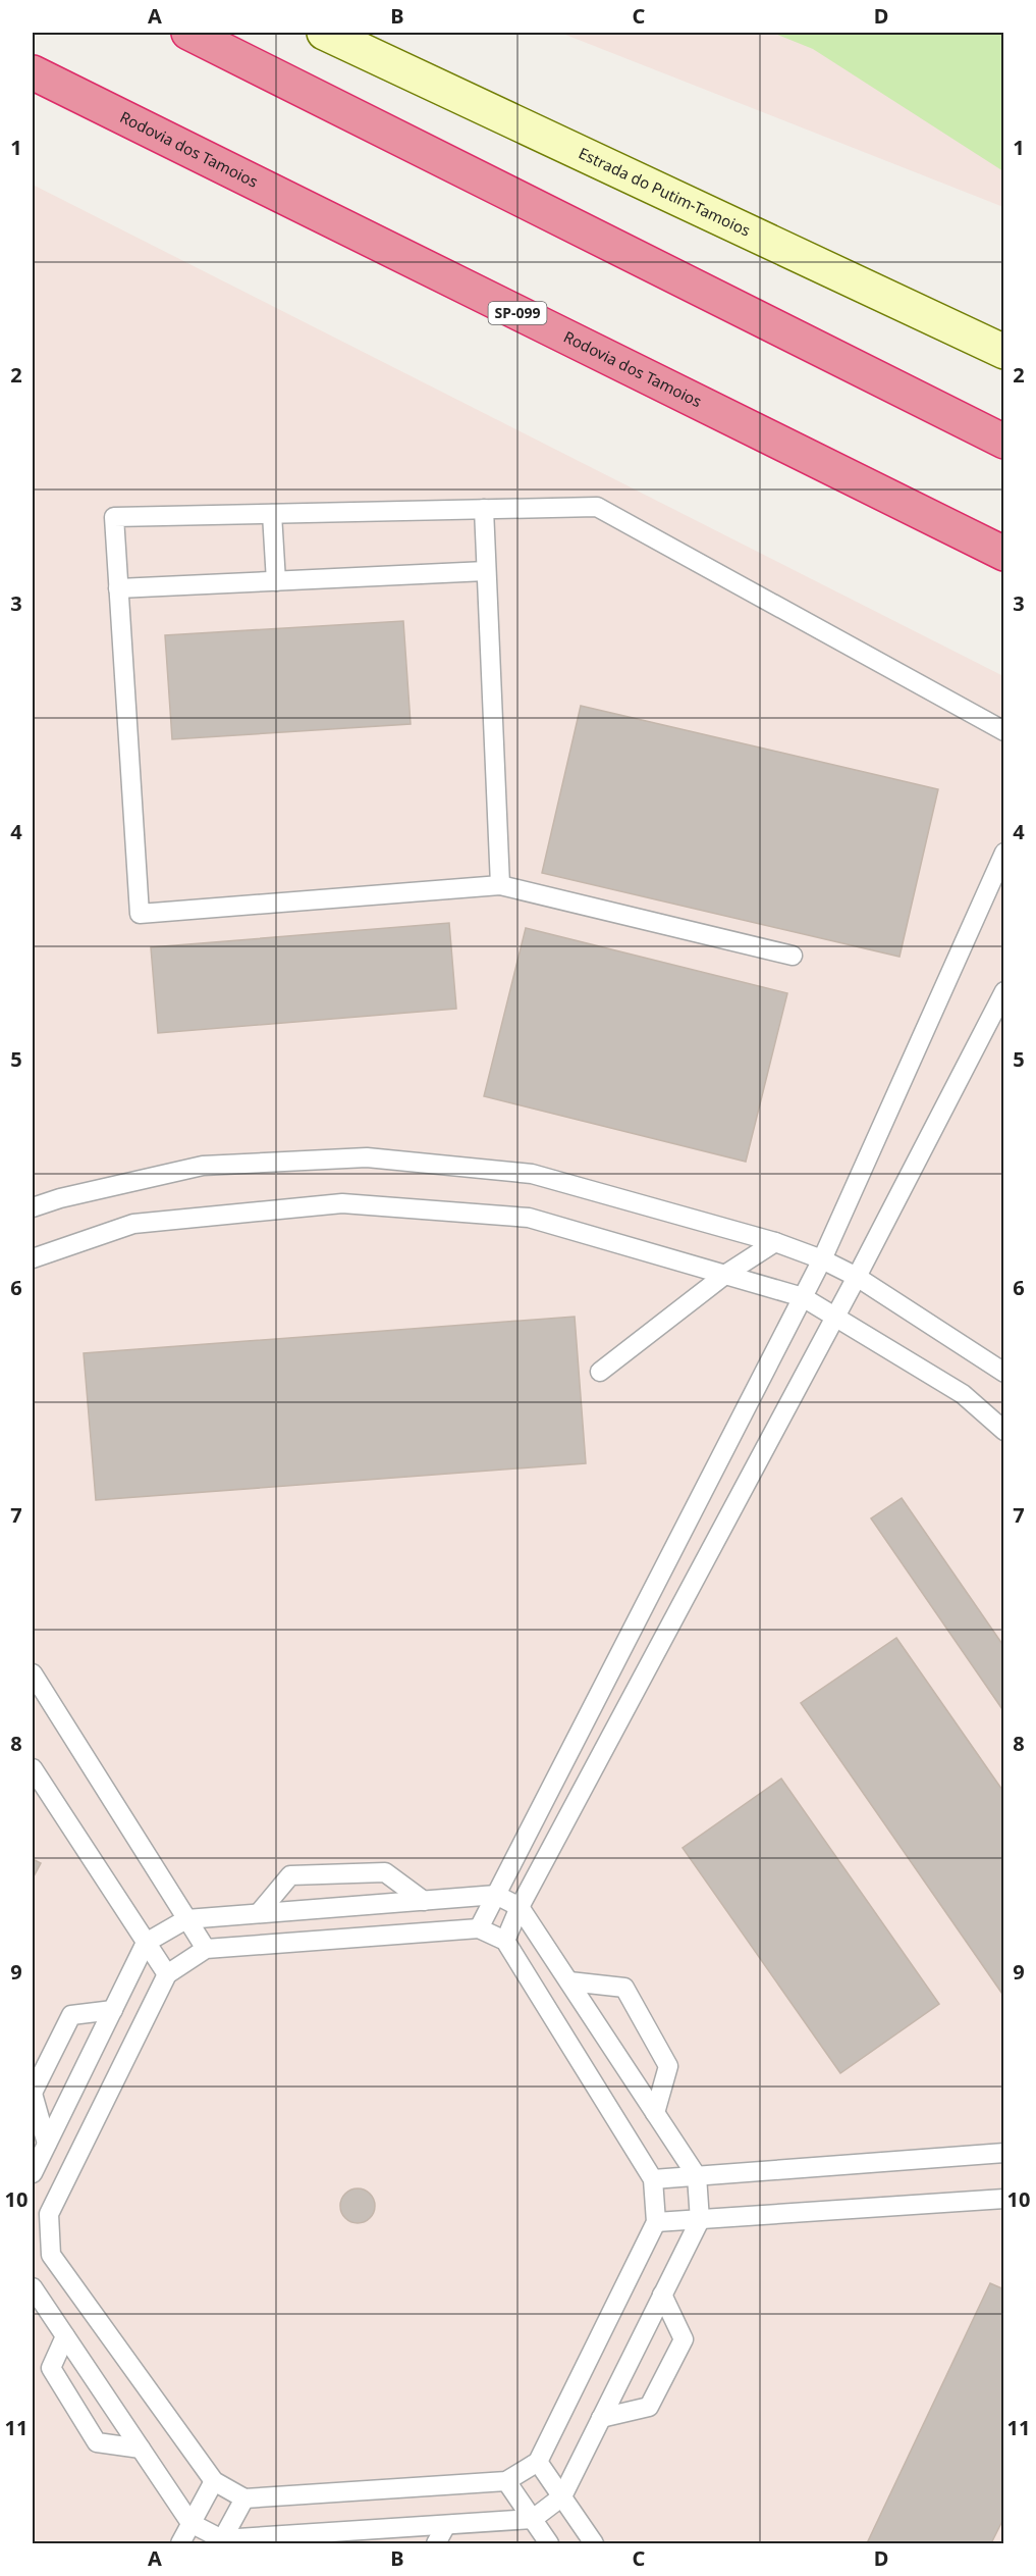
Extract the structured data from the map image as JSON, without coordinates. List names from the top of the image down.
{
  "streets": {
    "highway": ["Rodovia dos Tamoios", "SP-099"],
    "main road": ["Estrada do Putim-Tamoios"]
  },
  "grid": {
    "columns": [
      "A",
      "B",
      "C",
      "D"
    ],
    "rows": [
      "1",
      "2",
      "3",
      "4",
      "5",
      "6",
      "7",
      "8",
      "9",
      "10",
      "11"
    ]
  }
}
